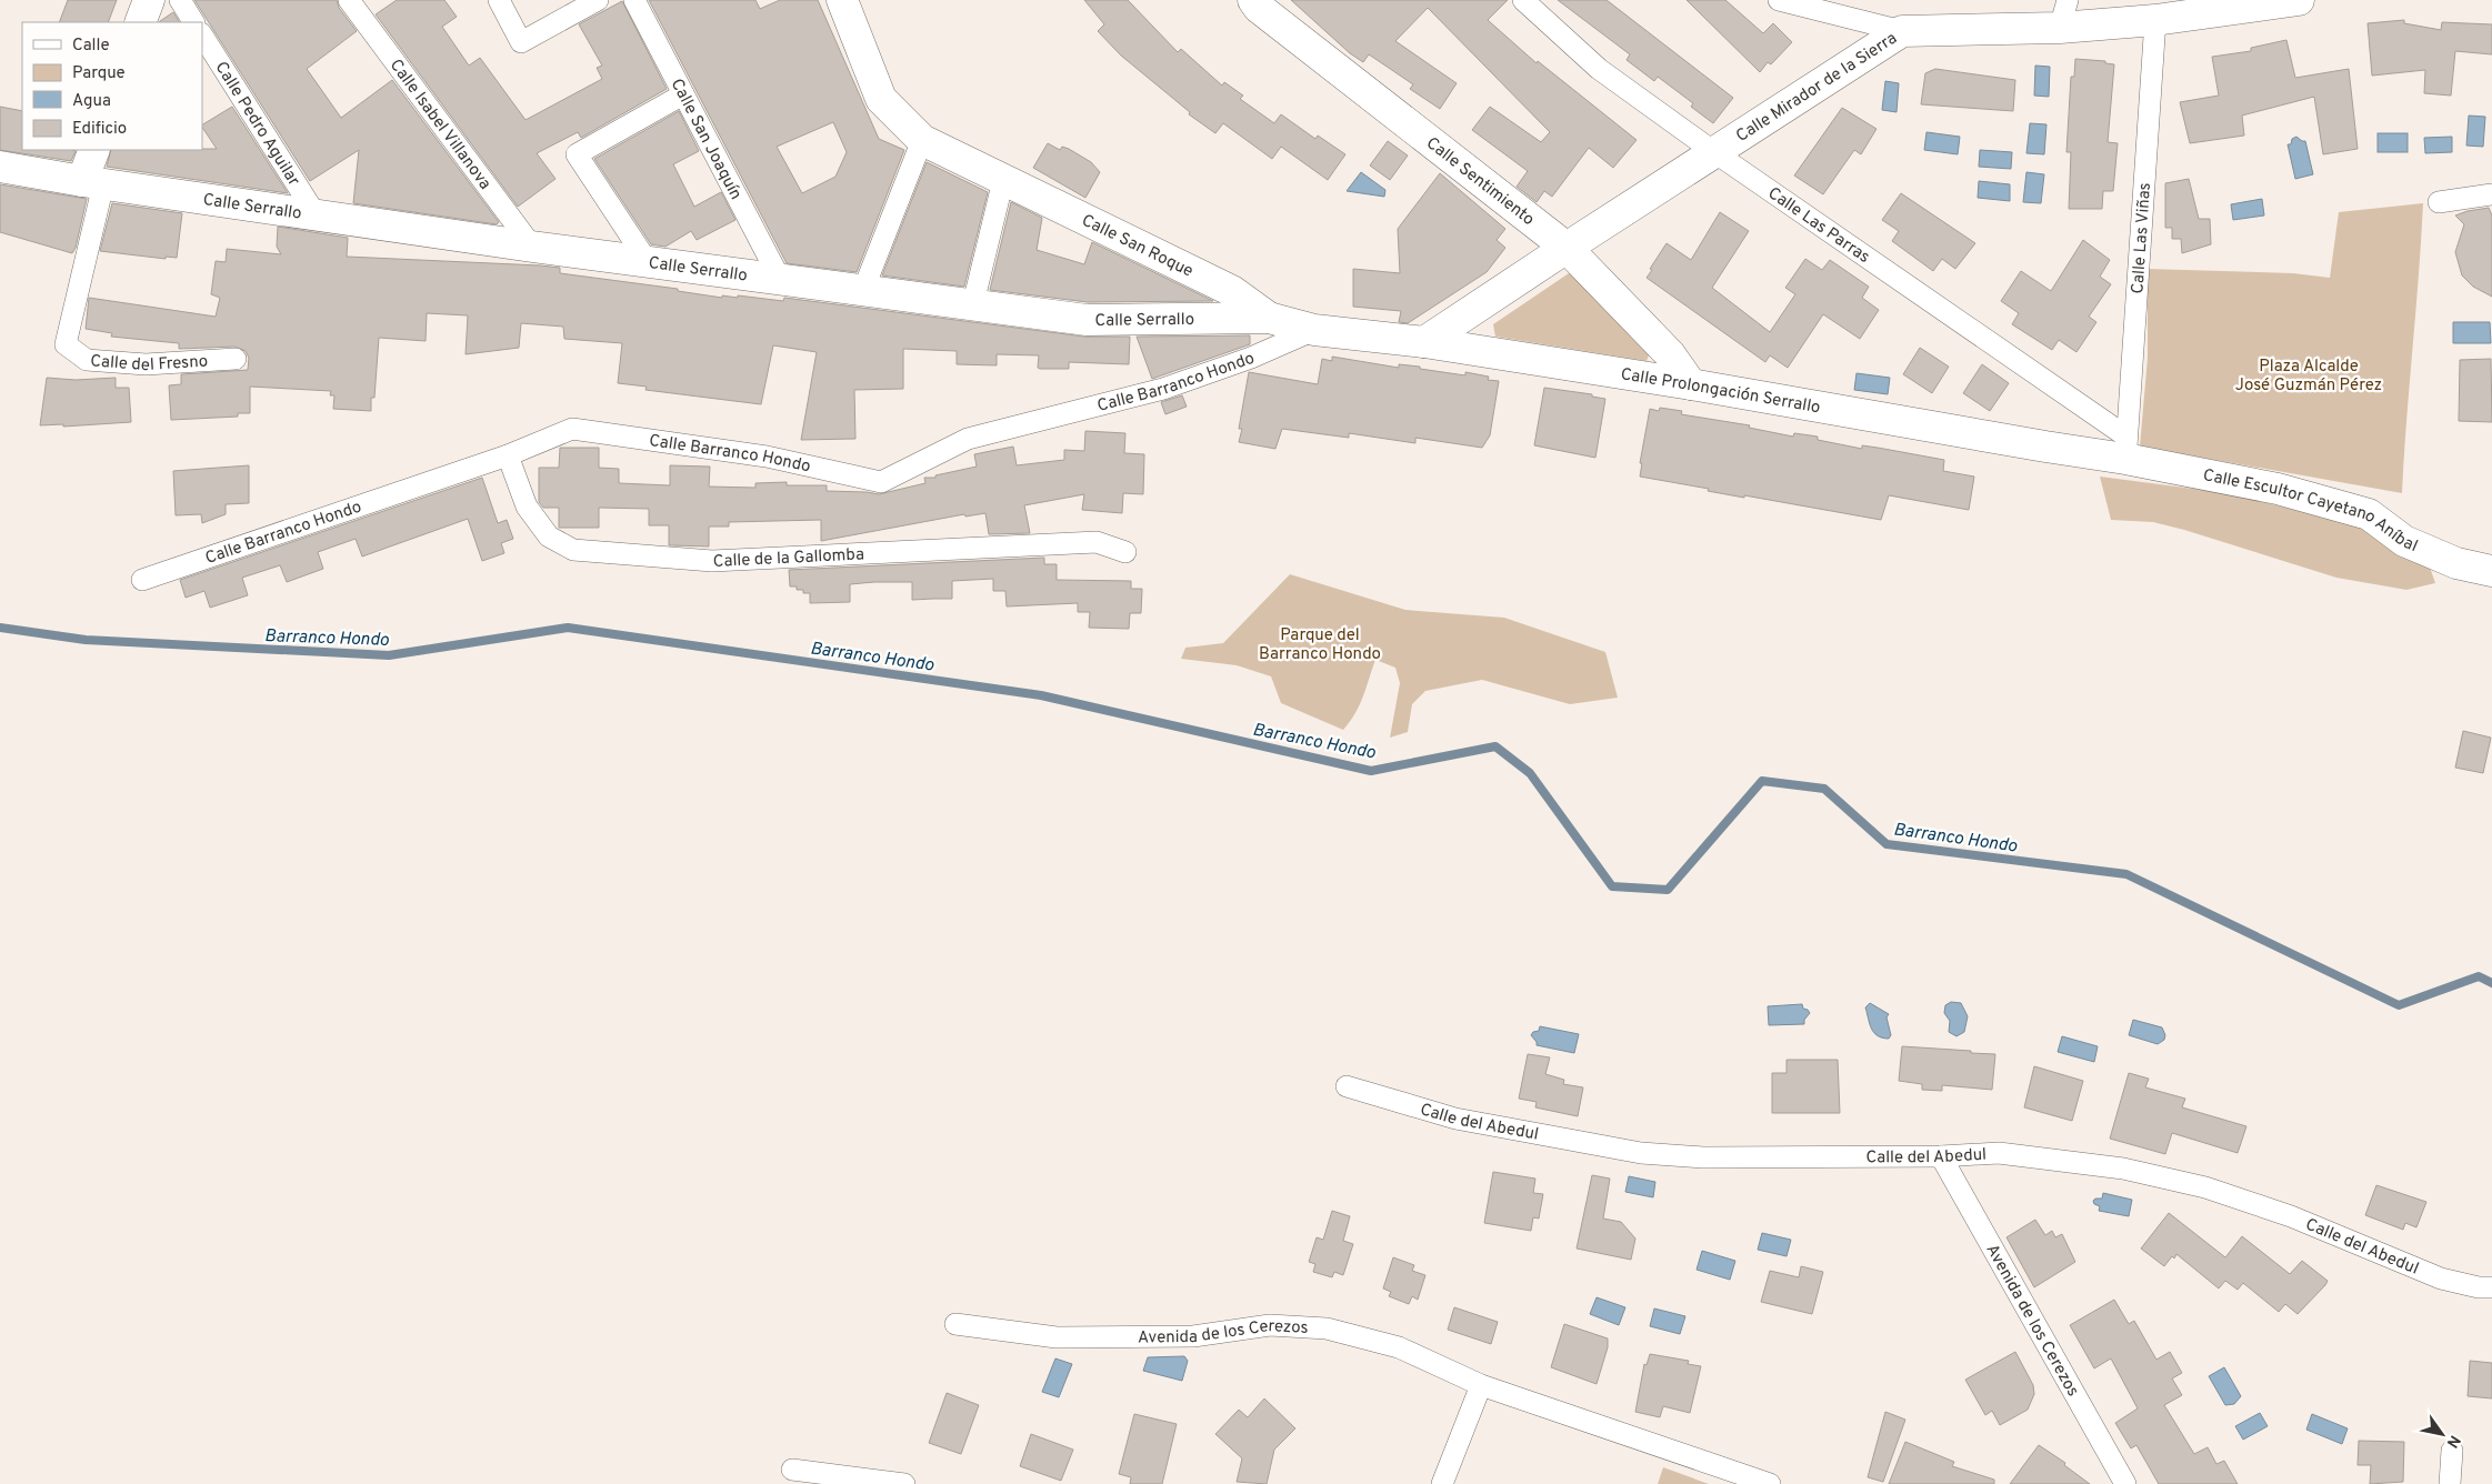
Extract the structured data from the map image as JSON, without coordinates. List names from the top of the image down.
{
  "streets": {
    "street": [
      "Calle Mirador de la Sierra",
      "Calle Isabel Villanova",
      "Calle Pedro Aguilar",
      "Calle San Joaquín",
      "Calle Sentimiento",
      "Calle Serrallo",
      "Calle Las Parras",
      "Calle Las Viñas",
      "Calle San Roque",
      "Calle del Fresno",
      "Calle Barranco Hondo",
      "Calle Prolongación Serrallo",
      "Calle Escultor Cayetano Aníbal",
      "Calle de la Gallomba",
      "Calle del Abedul",
      "Avenida de los Cerezos"
    ]
  },
  "crossings": [
    ["Calle Mirador de la Sierra", "Calle Sentimiento"],
    ["Calle Mirador de la Sierra", "Calle Las Parras"],
    ["Calle Mirador de la Sierra", "Calle Las Viñas"],
    ["Calle Mirador de la Sierra", "Calle Prolongación Serrallo"],
    ["Calle Isabel Villanova", "Calle Serrallo"],
    ["Calle Pedro Aguilar", "Calle Serrallo"],
    ["Calle San Joaquín", "Calle Serrallo"],
    ["Calle Sentimiento", "Calle Prolongación Serrallo"],
    ["Calle Serrallo", "Calle San Roque"],
    ["Calle Serrallo", "Calle del Fresno"],
    ["Calle Serrallo", "Calle Barranco Hondo"],
    ["Calle Serrallo", "Calle Prolongación Serrallo"],
    ["Calle Las Parras", "Calle Las Viñas"],
    ["Calle Las Parras", "Calle Prolongación Serrallo"],
    ["Calle Las Parras", "Calle Escultor Cayetano Aníbal"],
    ["Calle Las Viñas", "Calle Prolongación Serrallo"],
    ["Calle Las Viñas", "Calle Escultor Cayetano Aníbal"],
    ["Calle Barranco Hondo", "Calle Prolongación Serrallo"],
    ["Calle Barranco Hondo", "Calle de la Gallomba"],
    ["Calle Prolongación Serrallo", "Calle Escultor Cayetano Aníbal"],
    ["Calle del Abedul", "Avenida de los Cerezos"]
  ],
  "water": ["Barranco Hondo"],
  "parks": ["Plaza Alcalde José Guzmán Pérez", "Parque del Barranco Hondo"],
  "legend": [
    "Calle",
    "Parque",
    "Agua",
    "Edificio"
  ],
  "north": "bottom right"
}
